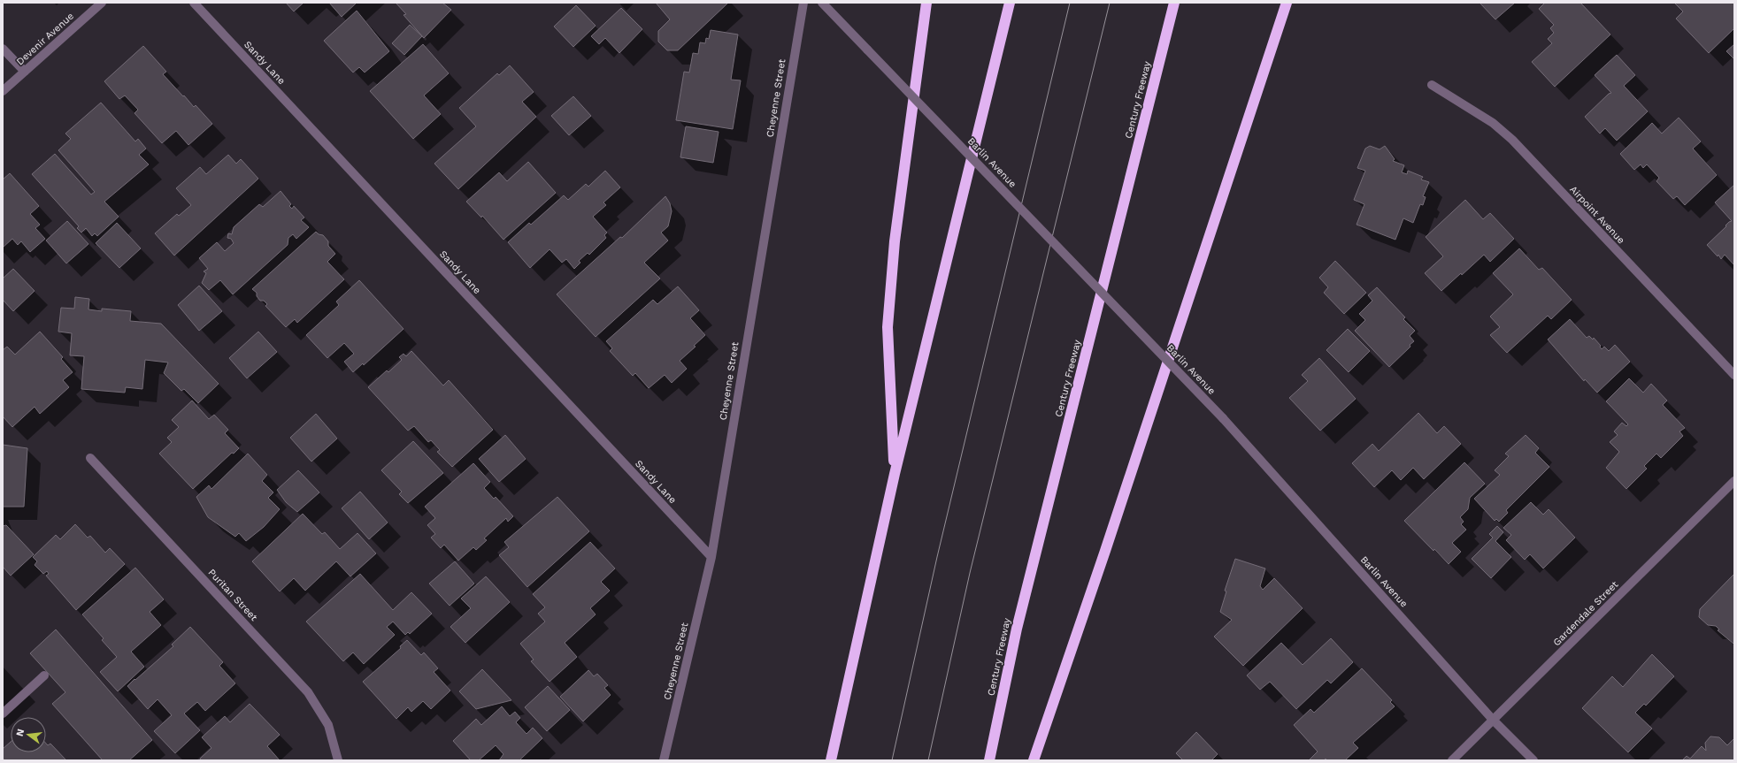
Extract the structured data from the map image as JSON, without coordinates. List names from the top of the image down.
{
  "streets": {
    "highway": ["Century Freeway"],
    "street": [
      "Devenir Avenue",
      "Sandy Lane",
      "Cheyenne Street",
      "Barlin Avenue",
      "Airpoint Avenue",
      "Puritan Street",
      "Gardendale Street"
    ]
  },
  "crossings": [
    ["Sandy Lane", "Cheyenne Street"],
    ["Barlin Avenue", "Gardendale Street"]
  ],
  "north": "left"
}
